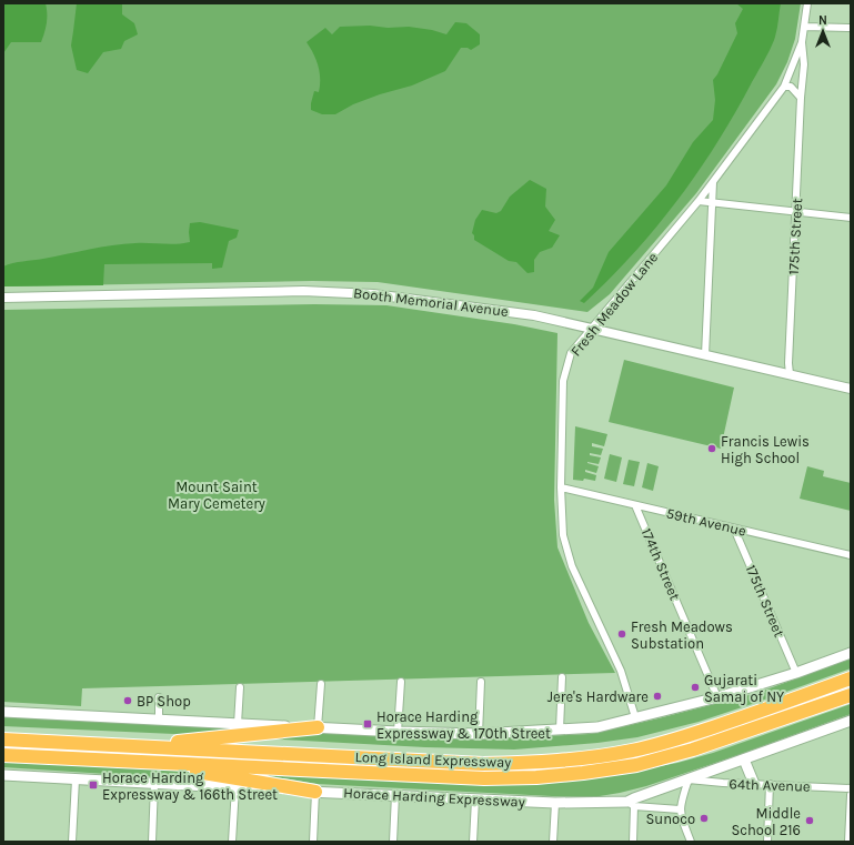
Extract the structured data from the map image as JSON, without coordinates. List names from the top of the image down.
{
  "streets": {
    "highway": ["Long Island Expressway"],
    "main road": ["Horace Harding Expressway"],
    "street": [
      "175th Street",
      "Booth Memorial Avenue",
      "Fresh Meadow Lane",
      "59th Avenue",
      "174th Street",
      "64th Avenue"
    ]
  },
  "crossings": [
    ["175th Street", "Booth Memorial Avenue"],
    ["175th Street", "Fresh Meadow Lane"],
    ["175th Street", "59th Avenue"],
    ["Booth Memorial Avenue", "Fresh Meadow Lane"],
    ["Fresh Meadow Lane", "59th Avenue"],
    ["59th Avenue", "174th Street"],
    ["64th Avenue", "Horace Harding Expressway"]
  ],
  "parks": ["Mount Saint Mary Cemetery"],
  "places": {
    "other": [
      "Francis Lewis High School",
      "Fresh Meadows Substation",
      "Gujarati Samaj of NY",
      "Jere's Hardware",
      "BP Shop",
      "Sunoco",
      "Middle School 216"
    ],
    "transit": ["Horace Harding Expressway & 170th Street", "Horace Harding Expressway & 166th Street"]
  },
  "north": "top"
}
